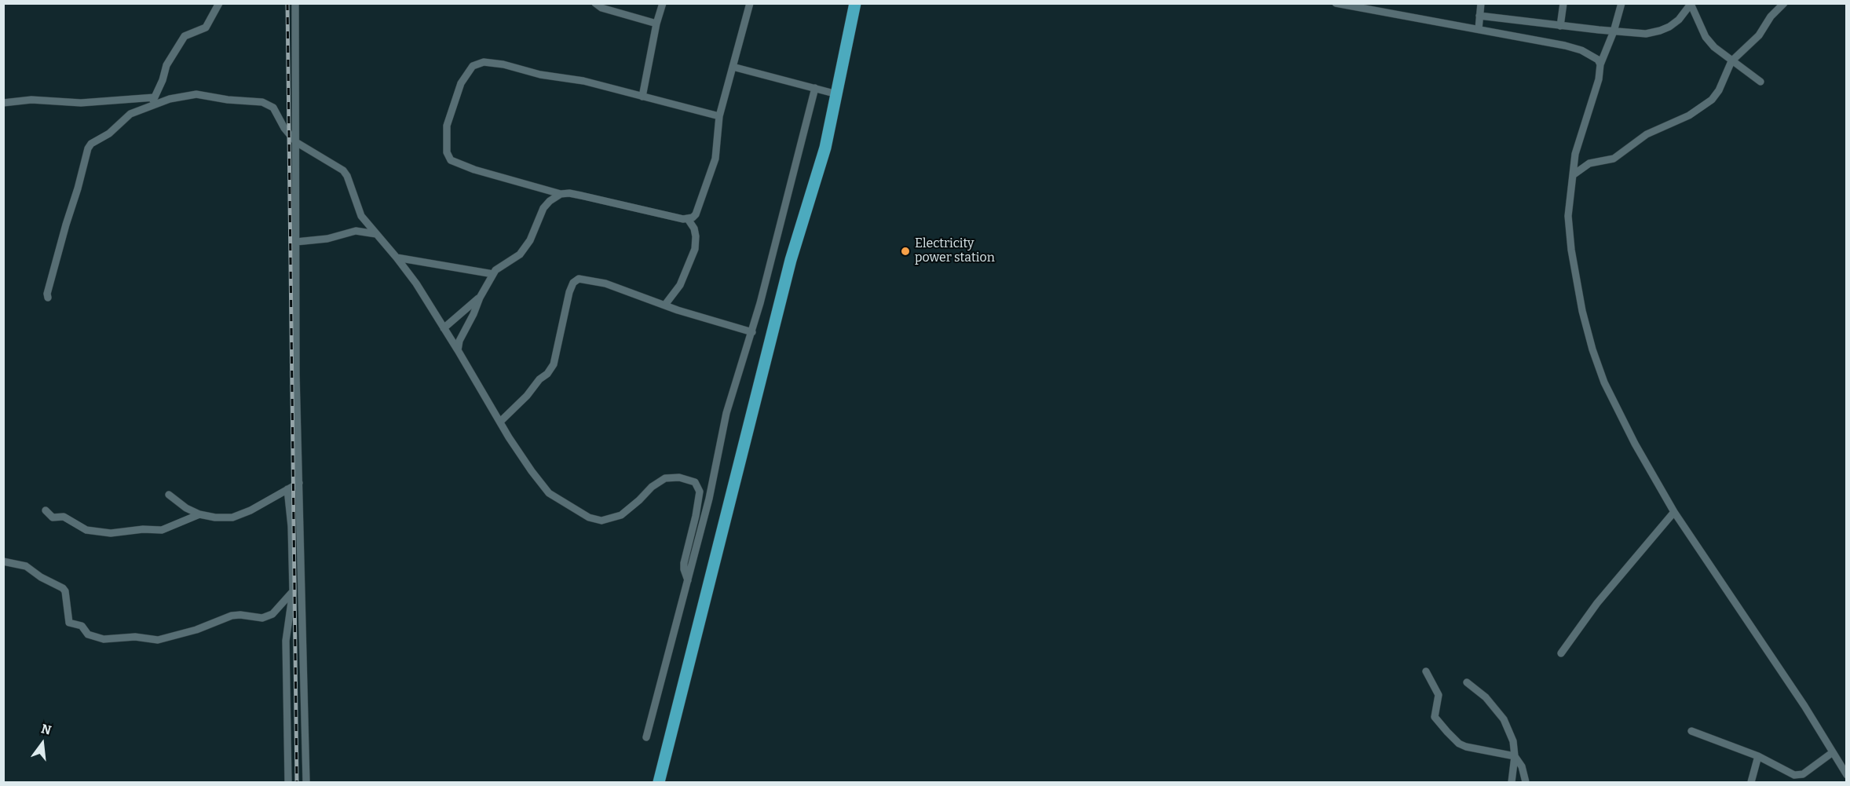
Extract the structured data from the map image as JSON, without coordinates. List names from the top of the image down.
{
  "places": ["Electricity power station"],
  "north": "top"
}
